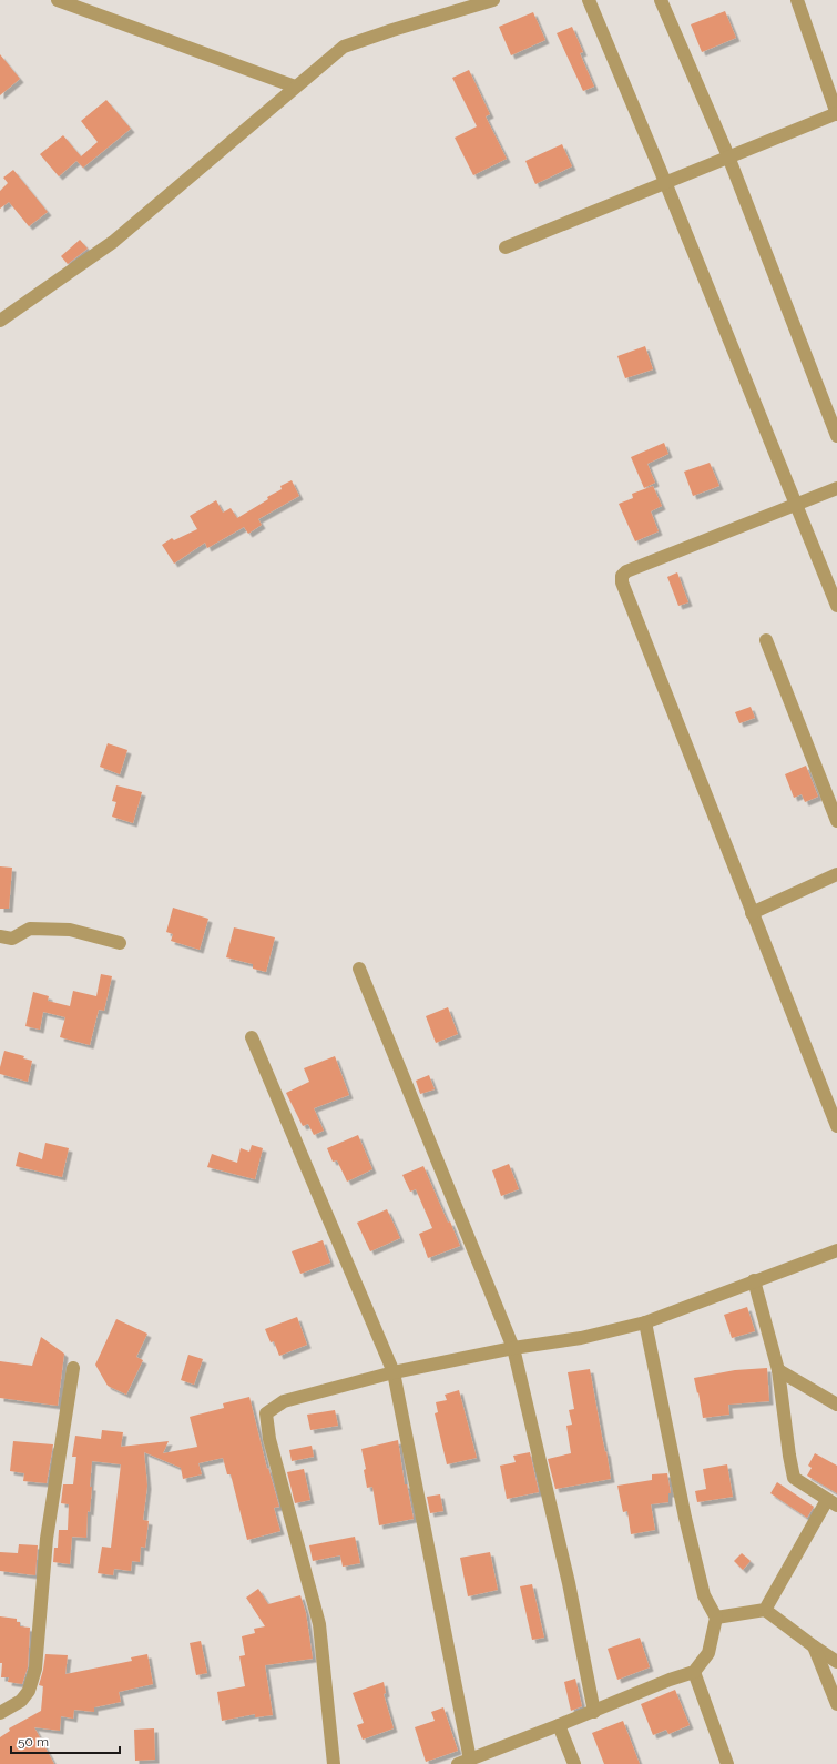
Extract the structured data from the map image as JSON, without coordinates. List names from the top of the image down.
{
  "scale_bar": "50 m"
}
